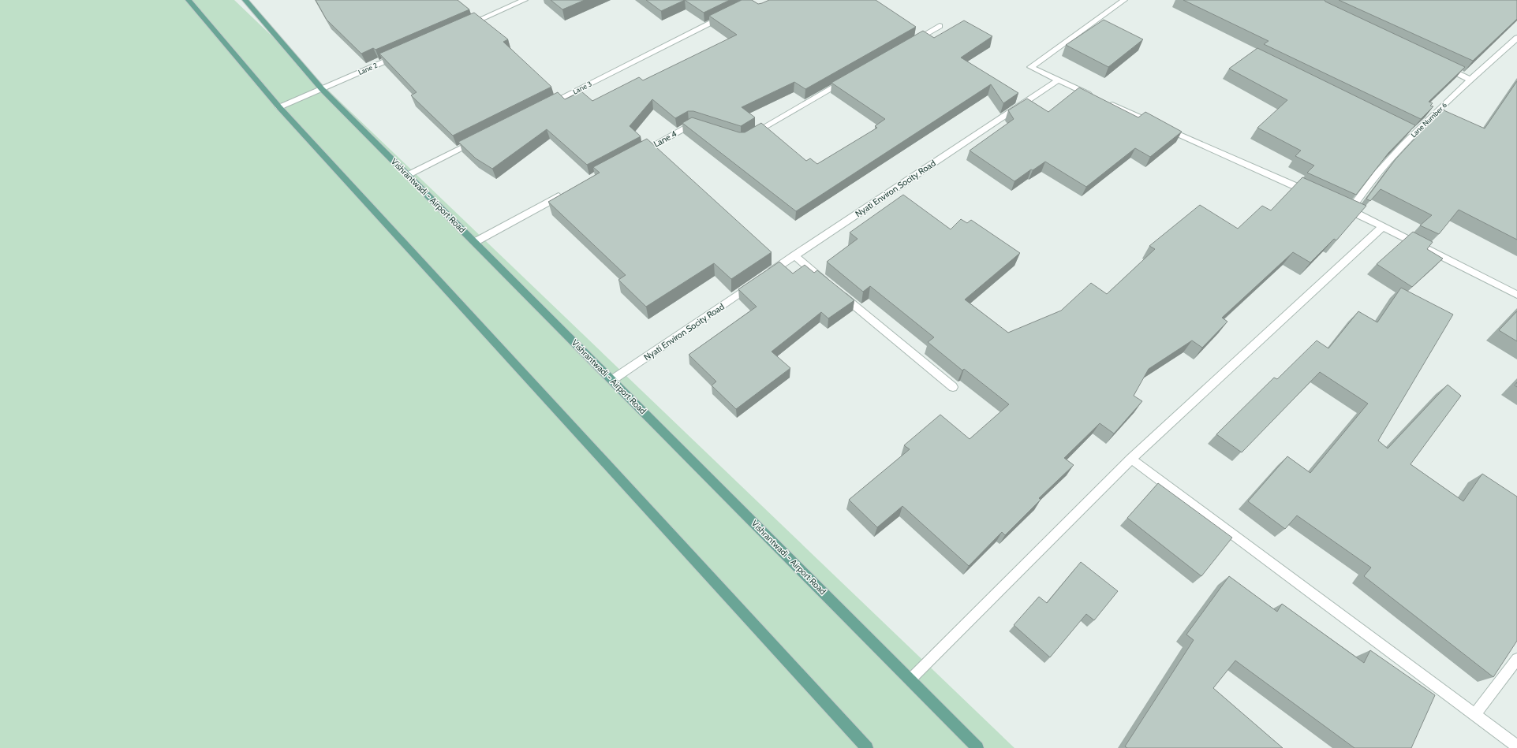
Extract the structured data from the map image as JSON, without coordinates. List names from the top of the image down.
{
  "streets": {
    "main road": ["Vishrantwadi - Airport Road"],
    "street": [
      "Lane 2",
      "Lane 3",
      "Lane Number 6",
      "Lane 4",
      "Nyati Environ Socity Road"
    ]
  },
  "crossings": [
    ["Lane 2", "Vishrantwadi - Airport Road"],
    ["Nyati Environ Socity Road", "Vishrantwadi - Airport Road"]
  ]
}
